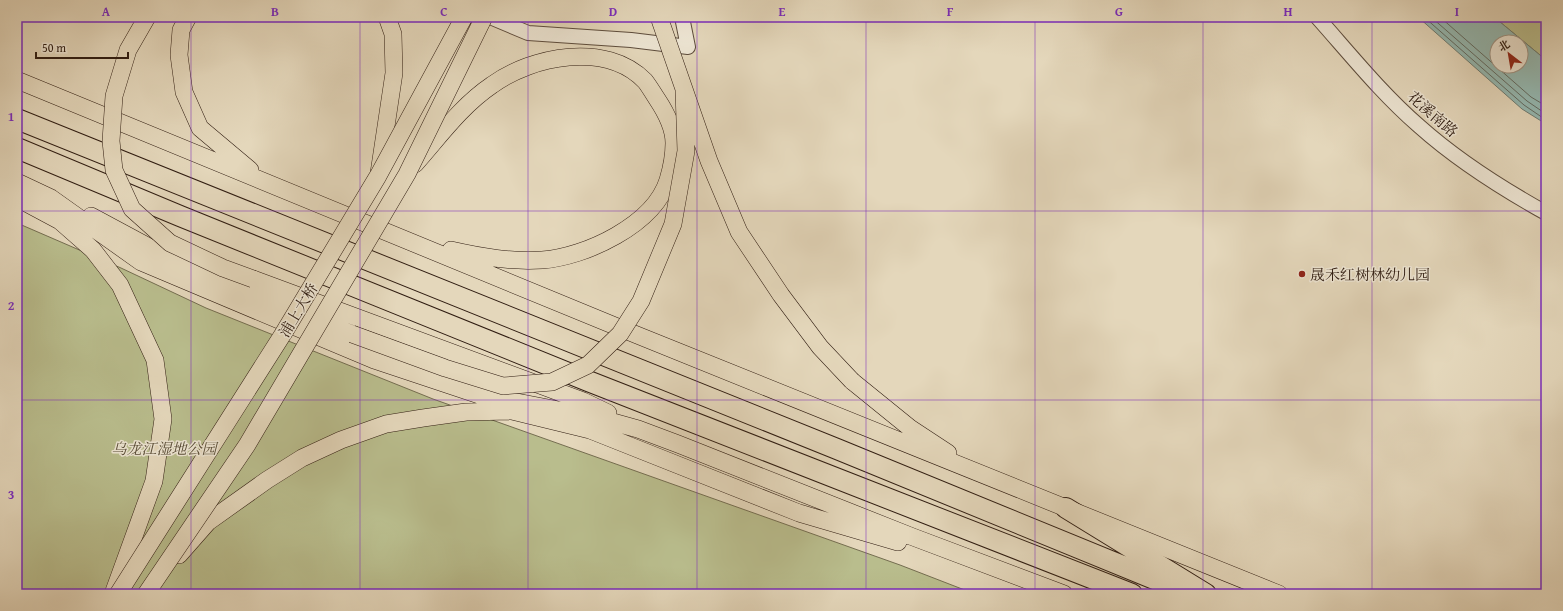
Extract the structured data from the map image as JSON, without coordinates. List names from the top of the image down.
{
  "streets": {
    "main road": ["浦上大桥"],
    "street": ["花溪南路"]
  },
  "parks": ["乌龙江湿地公园"],
  "places": ["晟禾红树林幼儿园"],
  "scale_bar": "50 m",
  "north": "top left",
  "grid": {
    "columns": [
      "A",
      "B",
      "C",
      "D",
      "E",
      "F",
      "G",
      "H",
      "I"
    ],
    "rows": ["1", "2", "3"]
  }
}
